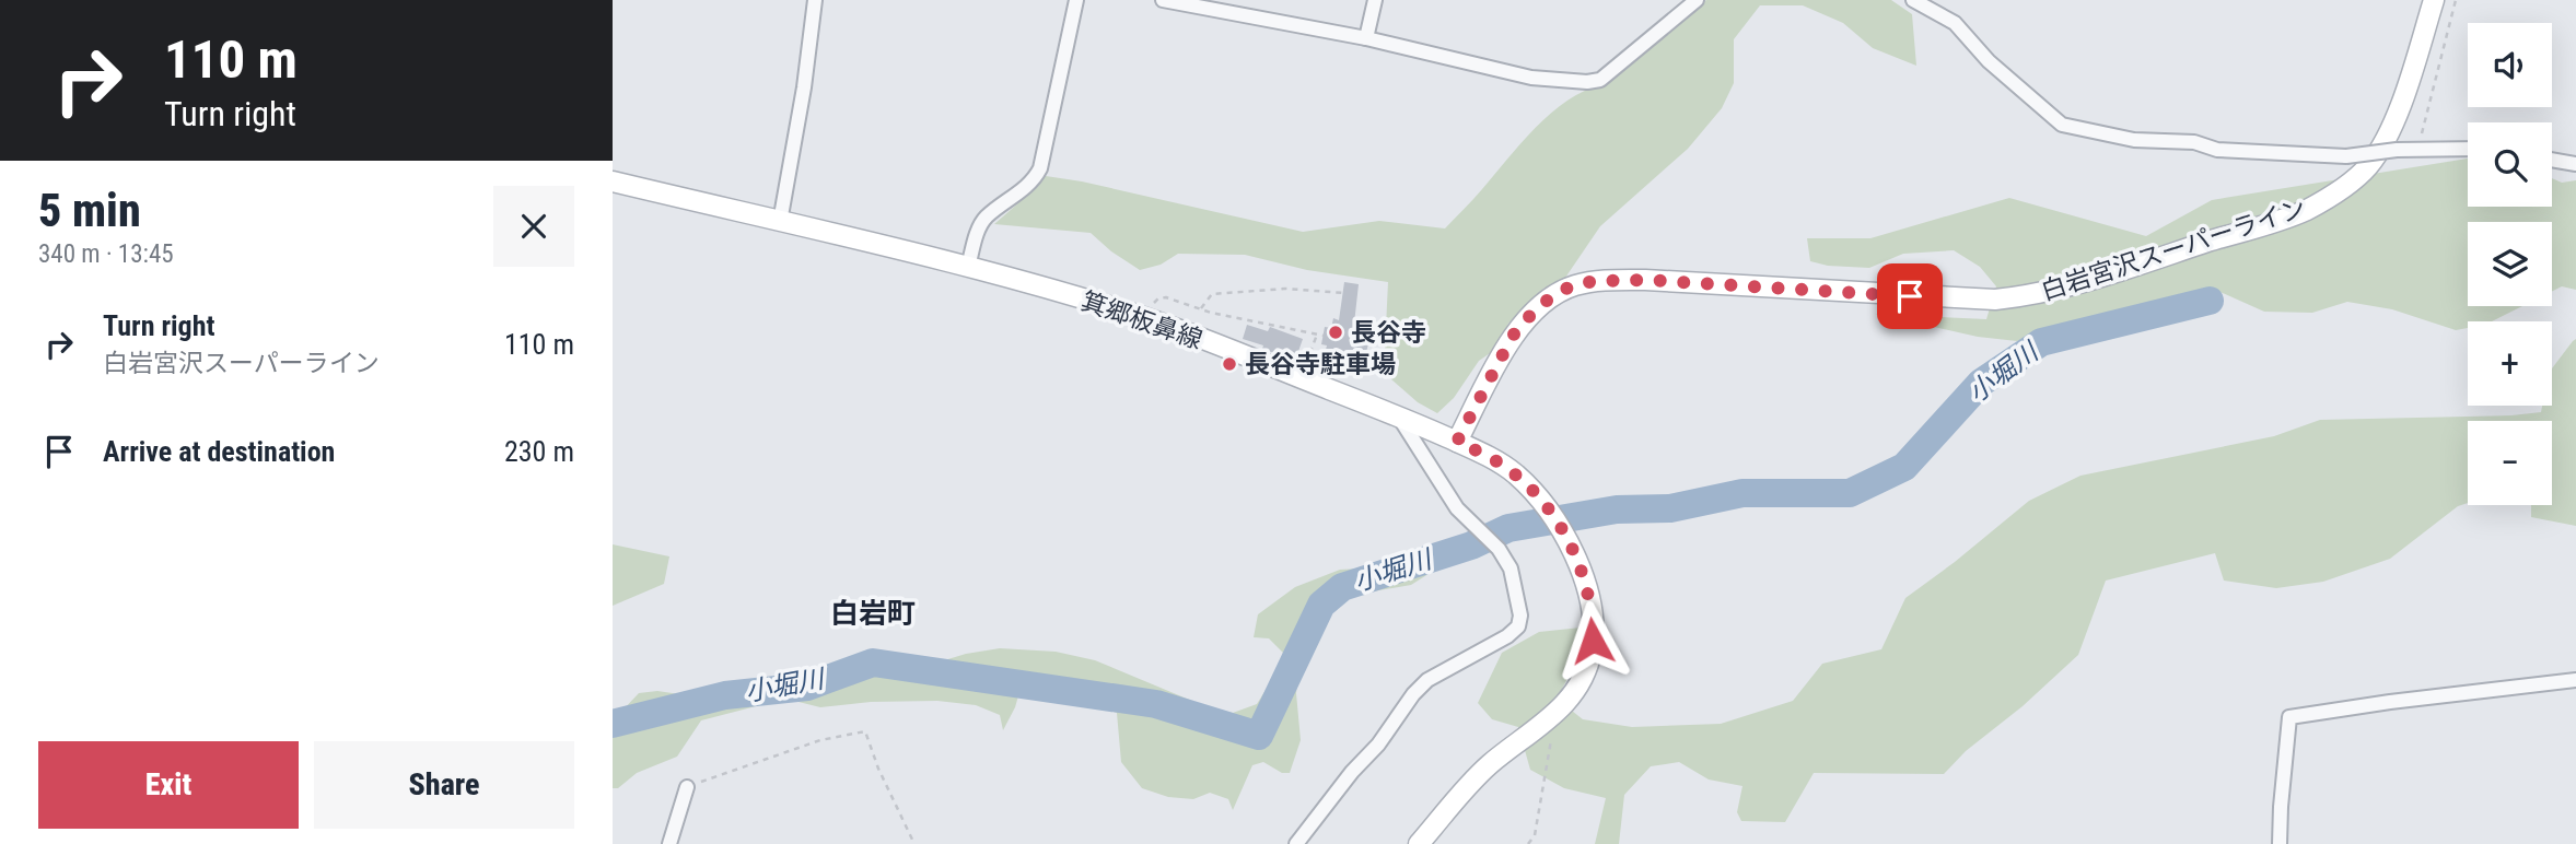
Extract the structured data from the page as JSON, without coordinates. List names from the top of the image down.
{
  "streets": {
    "main road": ["白岩宮沢スーパーライン", "箕郷板鼻線"]
  },
  "crossings": [
    ["白岩宮沢スーパーライン", "箕郷板鼻線"]
  ],
  "districts": ["白岩町"],
  "water": ["小堀川"],
  "places": ["長谷寺", "長谷寺駐車場"],
  "page": {
    "turn": ["110 m", "Turn right"],
    "map_buttons": ["+", "−"],
    "heading": ["5 min", "340 m · 13:45"],
    "list": [
      {
        "name": "Turn right",
        "note": "白岩宮沢スーパーライン",
        "value": "110 m"
      },
      {
        "name": "Arrive at destination",
        "value": "230 m"
      }
    ],
    "buttons": ["Exit", "Share"]
  }
}
